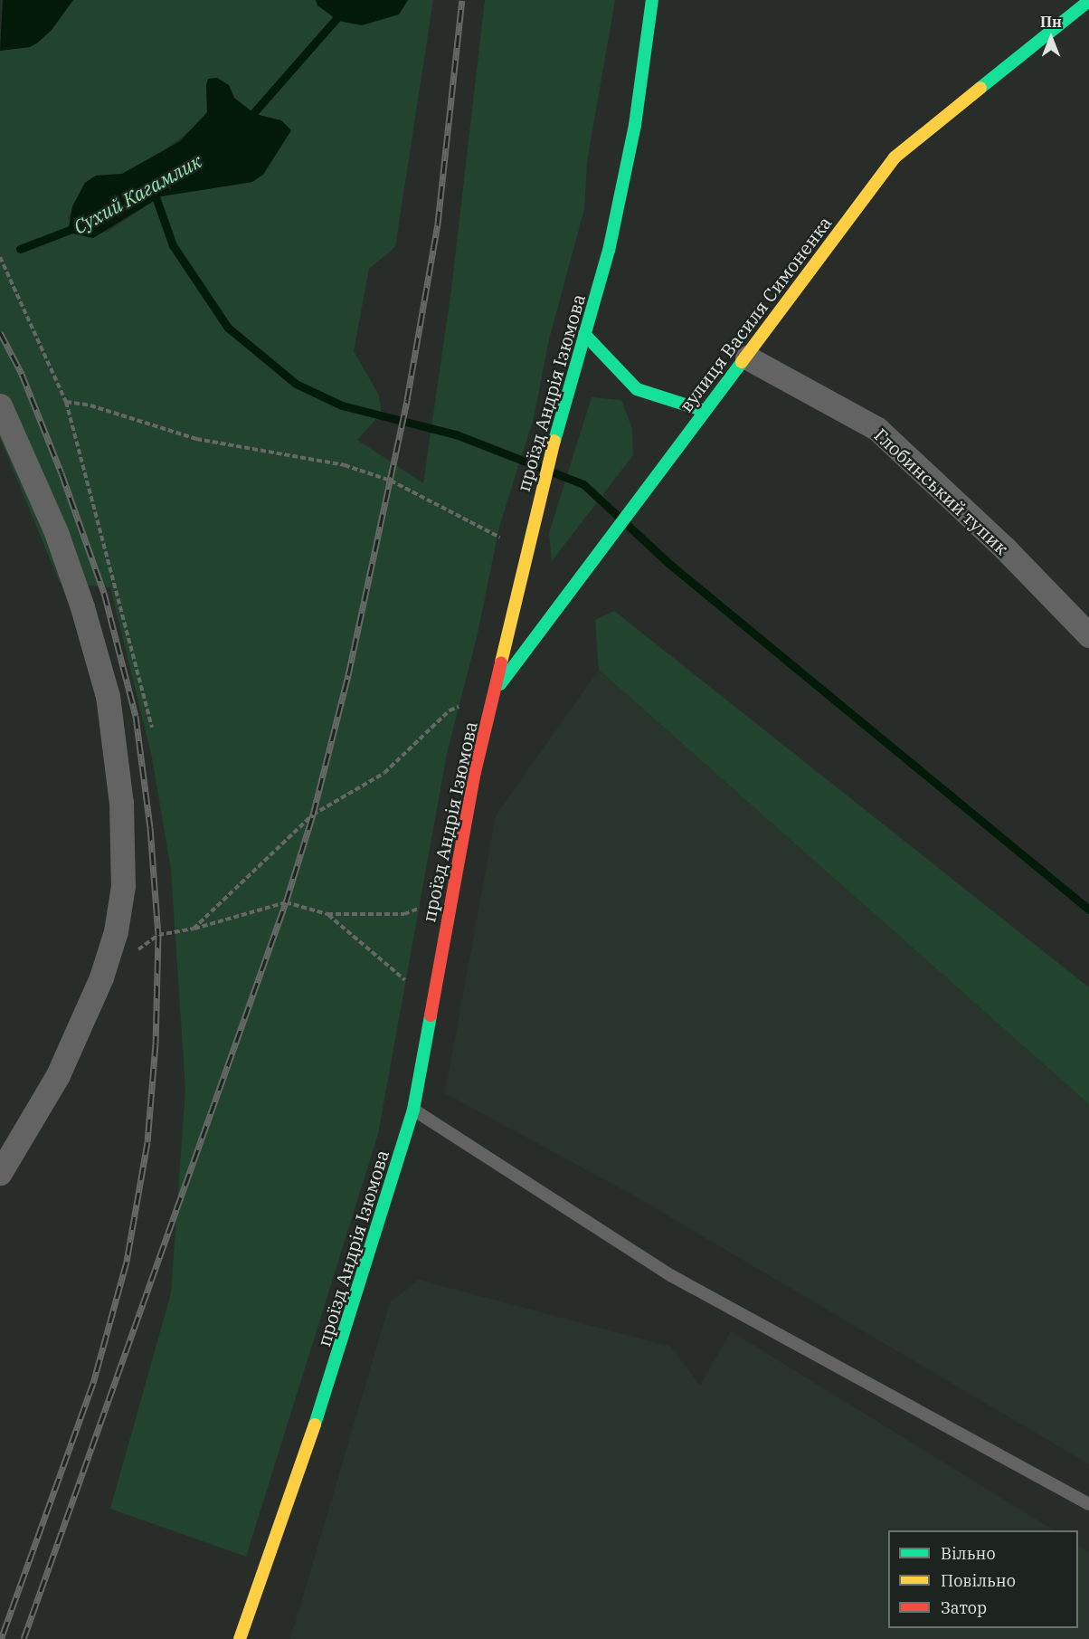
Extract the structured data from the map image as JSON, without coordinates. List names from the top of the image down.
{
  "streets": {
    "street": ["вулиця Василя Симоненка", "проїзд Андрія Ізюмова", "Глобинський тупик"]
  },
  "crossings": [
    ["вулиця Василя Симоненка", "проїзд Андрія Ізюмова"],
    ["вулиця Василя Симоненка", "Глобинський тупик"]
  ],
  "water": ["Сухий Кагамлик"],
  "legend": ["Вільно", "Повільно", "Затор"],
  "north": "top"
}
